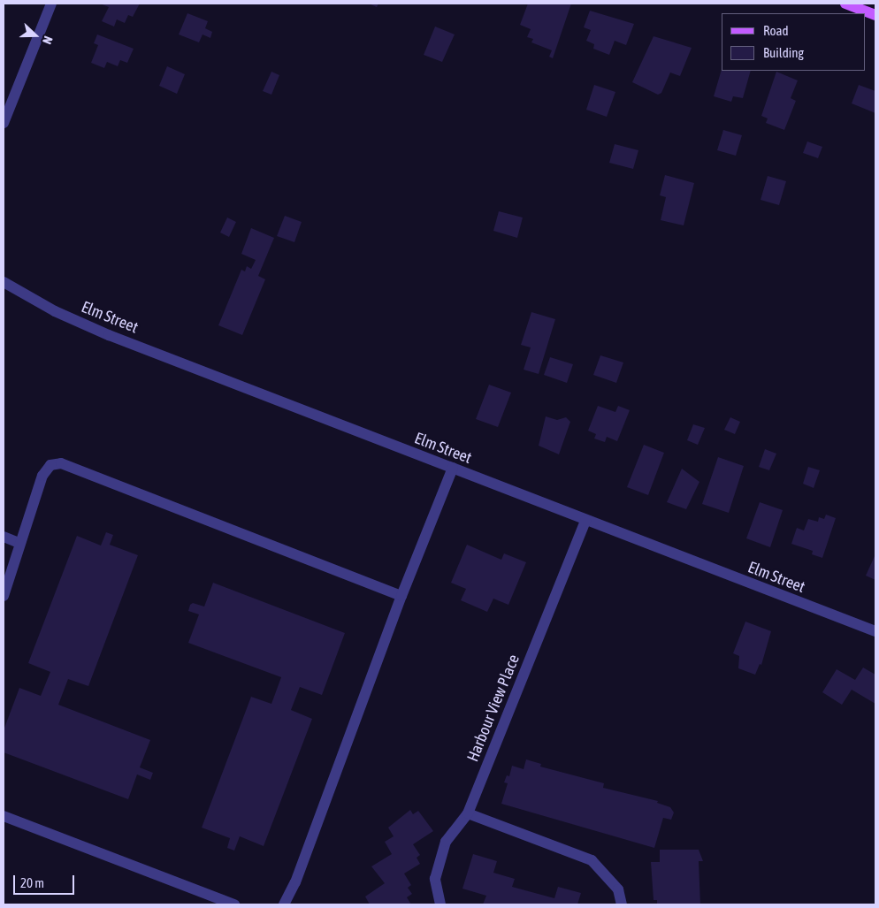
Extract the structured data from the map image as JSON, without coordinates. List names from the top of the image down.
{
  "streets": {
    "street": ["Elm Street", "Harbour View Place"]
  },
  "crossings": [
    ["Elm Street", "Harbour View Place"]
  ],
  "legend": ["Road", "Building"],
  "scale_bar": "20 m",
  "north": "right"
}
